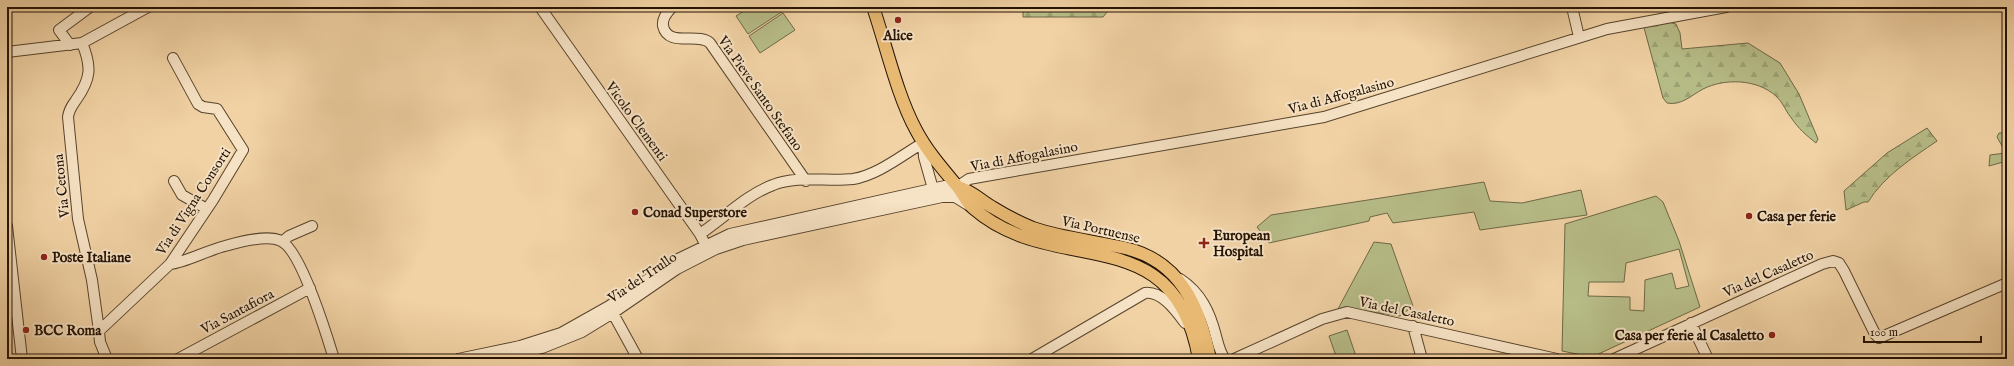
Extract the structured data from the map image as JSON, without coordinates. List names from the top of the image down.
{
  "streets": {
    "main road": ["Via Portuense"],
    "street": [
      "Via Pieve Santo Stefano",
      "Via di Affogalasino",
      "Vicolo Clementi",
      "Via Cetona",
      "Via di Vigna Consorti",
      "Via del Casaletto",
      "Via del Trullo",
      "Via Santafiora"
    ]
  },
  "crossings": [
    ["Via di Affogalasino", "Via Portuense"],
    ["Via di Affogalasino", "Via del Trullo"],
    ["Vicolo Clementi", "Via del Trullo"],
    ["Via Cetona", "Via di Vigna Consorti"],
    ["Via Portuense", "Via del Trullo"]
  ],
  "places": {
    "other": [
      "Alice",
      "Conad Superstore",
      "Casa per ferie",
      "Poste Italiane",
      "BCC Roma",
      "Casa per ferie al Casaletto"
    ],
    "health": ["European Hospital"]
  },
  "scale_bar": "100 m"
}
